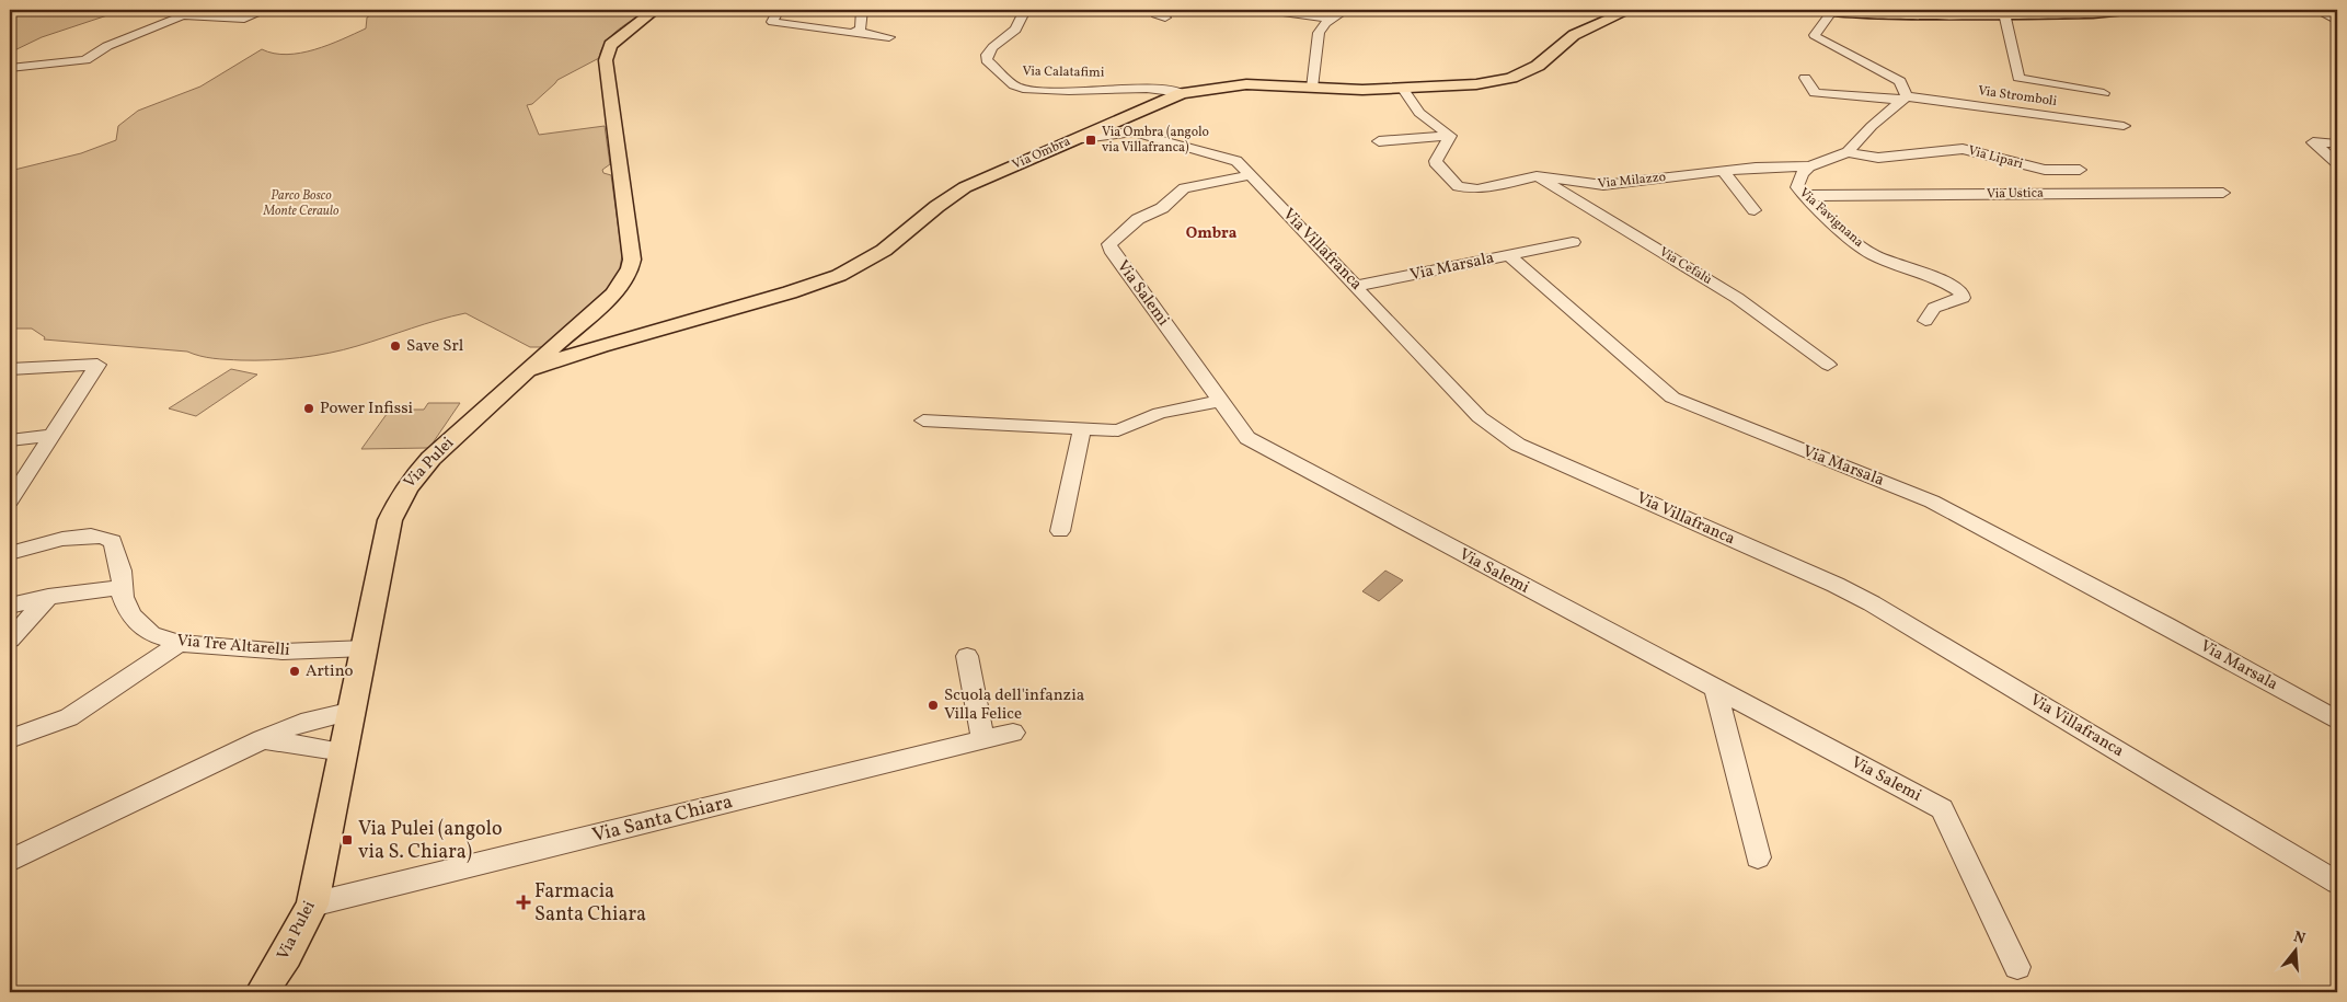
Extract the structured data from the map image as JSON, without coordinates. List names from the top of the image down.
{
  "streets": {
    "main road": ["Via Ombra", "Via Pulei"],
    "street": [
      "Via Calatafimi",
      "Via Stromboli",
      "Via Lipari",
      "Via Milazzo",
      "Via Ustica",
      "Via Favignana",
      "Via Villafranca",
      "Via Cefalù",
      "Via Marsala",
      "Via Salemi",
      "Via Tre Altarelli",
      "Via Santa Chiara"
    ]
  },
  "crossings": [
    ["Via Calatafimi", "Via Ombra"],
    ["Via Stromboli", "Via Favignana"],
    ["Via Ombra", "Via Villafranca"],
    ["Via Ombra", "Via Pulei"],
    ["Via Lipari", "Via Favignana"],
    ["Via Milazzo", "Via Favignana"],
    ["Via Milazzo", "Via Cefalù"],
    ["Via Ustica", "Via Favignana"],
    ["Via Villafranca", "Via Marsala"],
    ["Via Villafranca", "Via Salemi"],
    ["Via Pulei", "Via Tre Altarelli"],
    ["Via Pulei", "Via Santa Chiara"]
  ],
  "districts": ["Ombra"],
  "parks": ["Parco Bosco Monte Ceraulo"],
  "places": {
    "transit": ["Via Ombra (angolo via Villafranca)", "Via Pulei (angolo via S. Chiara)"],
    "other": [
      "Save Srl",
      "Power Infissi",
      "Artino",
      "Scuola dell'infanzia Villa Felice"
    ],
    "health": ["Farmacia Santa Chiara"]
  },
  "north": "top"
}
